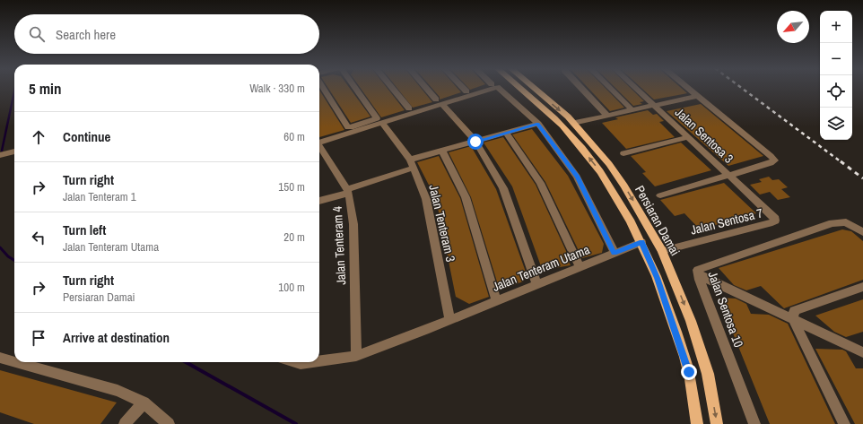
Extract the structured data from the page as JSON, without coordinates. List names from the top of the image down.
{
  "streets": {
    "main road": ["Persiaran Damai"],
    "street": [
      "Jalan Sentosa 3",
      "Jalan Sentosa 7",
      "Jalan Tenteram 3",
      "Jalan Tenteram 4",
      "Jalan Tenteram Utama",
      "Jalan Sentosa 10"
    ]
  },
  "crossings": [
    ["Jalan Sentosa 3", "Jalan Sentosa 7"],
    ["Persiaran Damai", "Jalan Sentosa 7"],
    ["Persiaran Damai", "Jalan Tenteram Utama"],
    ["Jalan Tenteram 3", "Jalan Tenteram Utama"],
    ["Jalan Tenteram 4", "Jalan Tenteram Utama"]
  ],
  "north": "bottom left",
  "page": {
    "map_buttons": ["+", "−"],
    "search": "Search here",
    "heading": ["5 min", "Walk · 330 m"],
    "list": [
      ["Continue", "60 m"],
      ["Turn right", "Jalan Tenteram 1", "150 m"],
      ["Turn left", "Jalan Tenteram Utama", "20 m"],
      ["Turn right", "Persiaran Damai", "100 m"],
      "Arrive at destination"
    ]
  }
}
